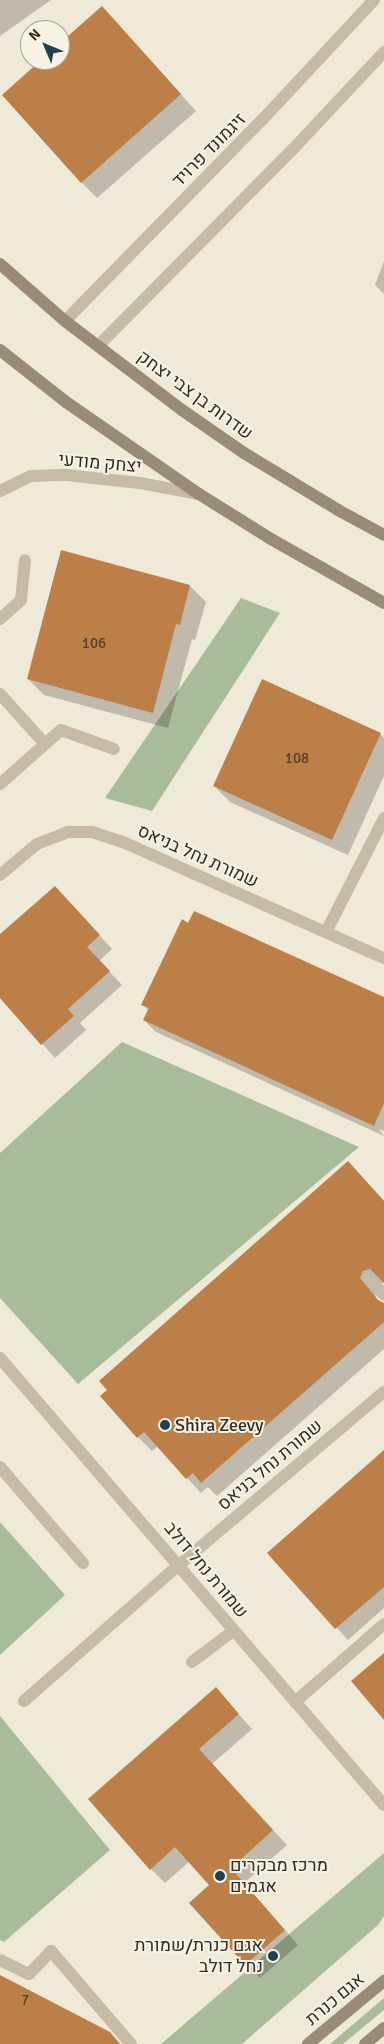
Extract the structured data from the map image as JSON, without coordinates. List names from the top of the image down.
{
  "streets": {
    "main road": ["שדרות בן צבי יצחק", "אגם כנרת"],
    "street": [
      "זיגמונד פרויד",
      "יצחק מודעי",
      "שמורת נחל בניאס",
      "שמורת נחל דולב"
    ]
  },
  "crossings": [
    ["זיגמונד פרויד", "שדרות בן צבי יצחק"],
    ["שמורת נחל בניאס", "שמורת נחל דולב"]
  ],
  "places": ["Shira Zeevy", "מרכז מבקרים אגמים", "אגם כנרת/שמורת נחל דולב"],
  "house_numbers": ["106", "108", "7"],
  "north": "top left"
}
